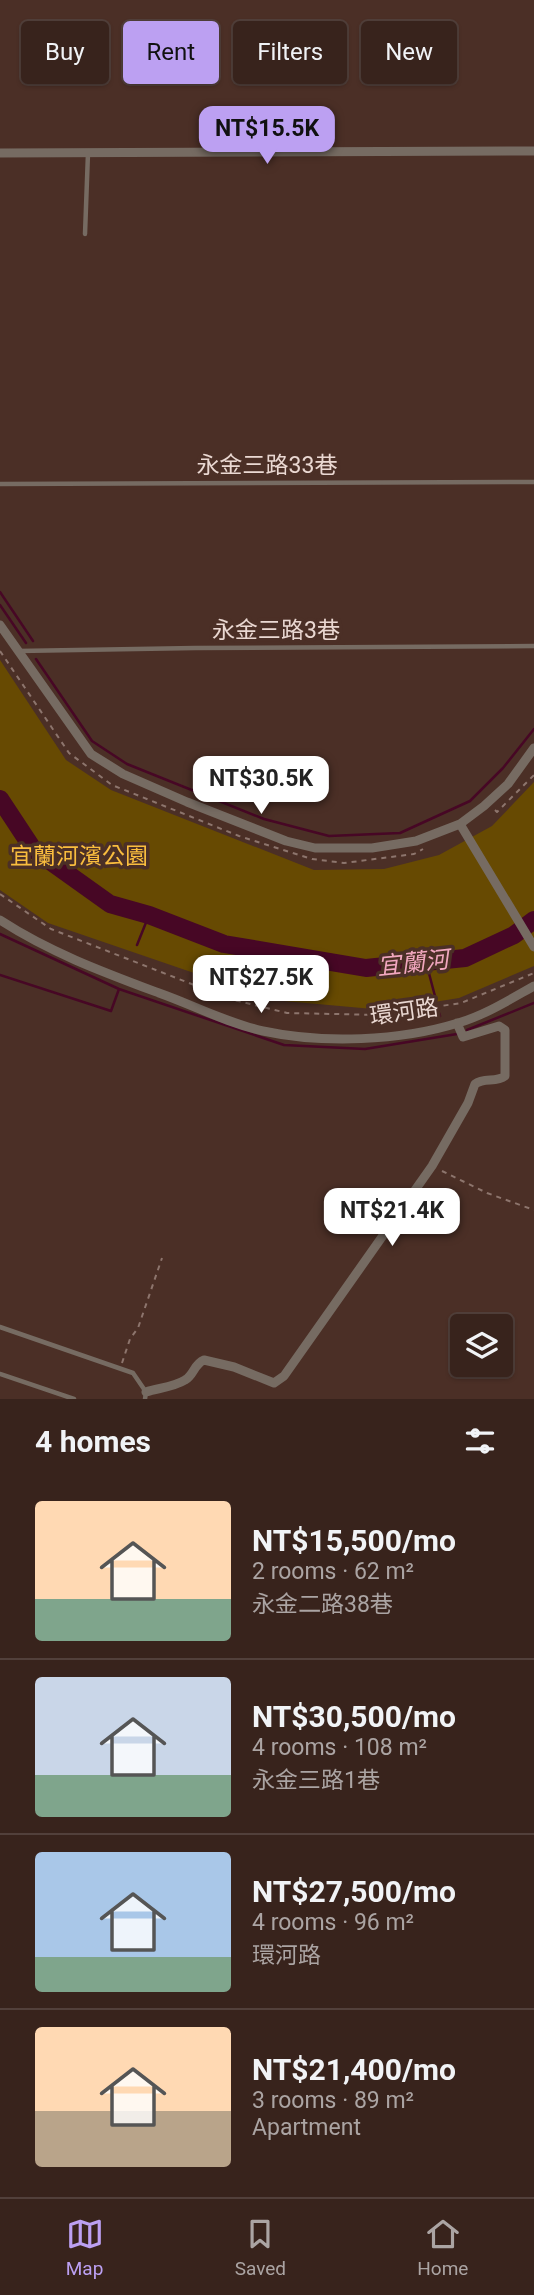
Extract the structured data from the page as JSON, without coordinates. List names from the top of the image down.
{
  "streets": {
    "street": ["環河路"],
    "lane": ["永金三路33巷", "永金三路3巷"]
  },
  "water": ["宜蘭河"],
  "parks": ["宜蘭河濱公園"],
  "page": {
    "chip": [
      "Buy",
      "Rent",
      "Filters",
      "New"
    ],
    "price": [
      "NT$15.5K",
      "NT$30.5K",
      "NT$27.5K",
      "NT$21.4K"
    ],
    "heading": "4 homes",
    "list": [
      {
        "name": "NT$15,500/mo",
        "note": "2 rooms · 62 m² · 永金二路38巷"
      },
      {
        "name": "NT$30,500/mo",
        "note": "4 rooms · 108 m² · 永金三路1巷"
      },
      {
        "name": "NT$27,500/mo",
        "note": "4 rooms · 96 m² · 環河路"
      },
      {
        "name": "NT$21,400/mo",
        "note": "3 rooms · 89 m² · Apartment"
      }
    ],
    "tabs": ["Map", "Saved", "Home"]
  }
}
